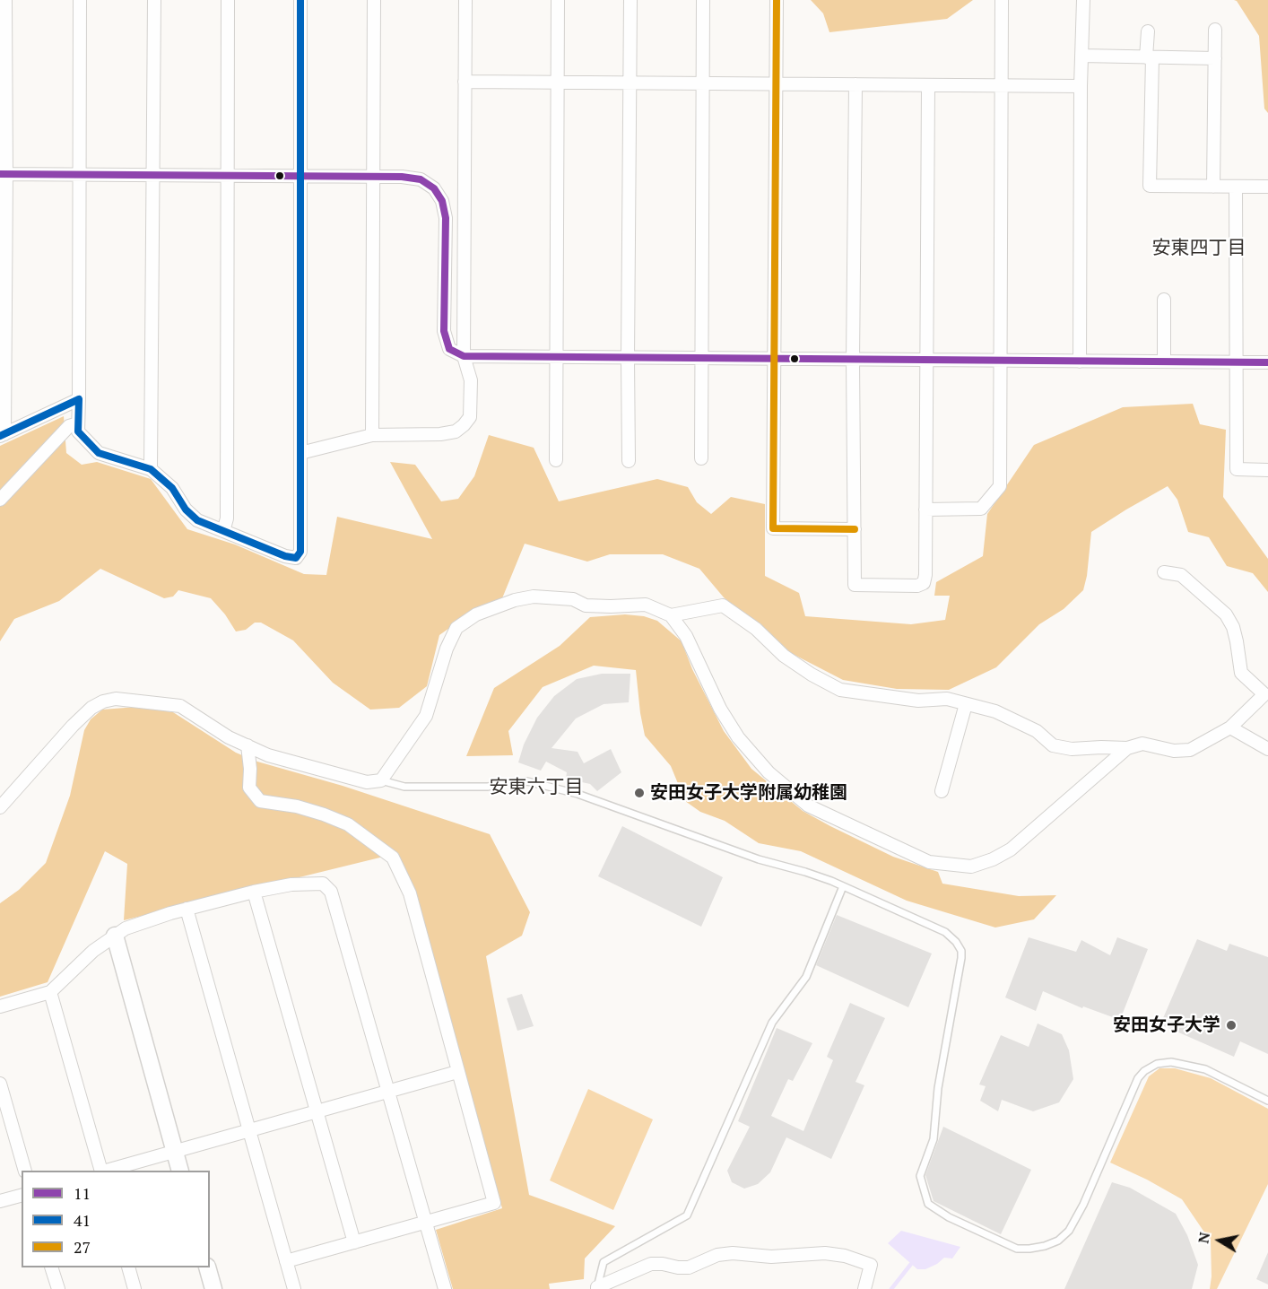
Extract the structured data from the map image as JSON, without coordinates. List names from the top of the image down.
{
  "districts": ["安東四丁目", "安東六丁目"],
  "places": ["安田女子大学附属幼稚園", "安田女子大学"],
  "lines": ["transit line 41", "transit line 27", "transit line 11"],
  "legend": ["11", "41", "27"],
  "north": "left"
}
